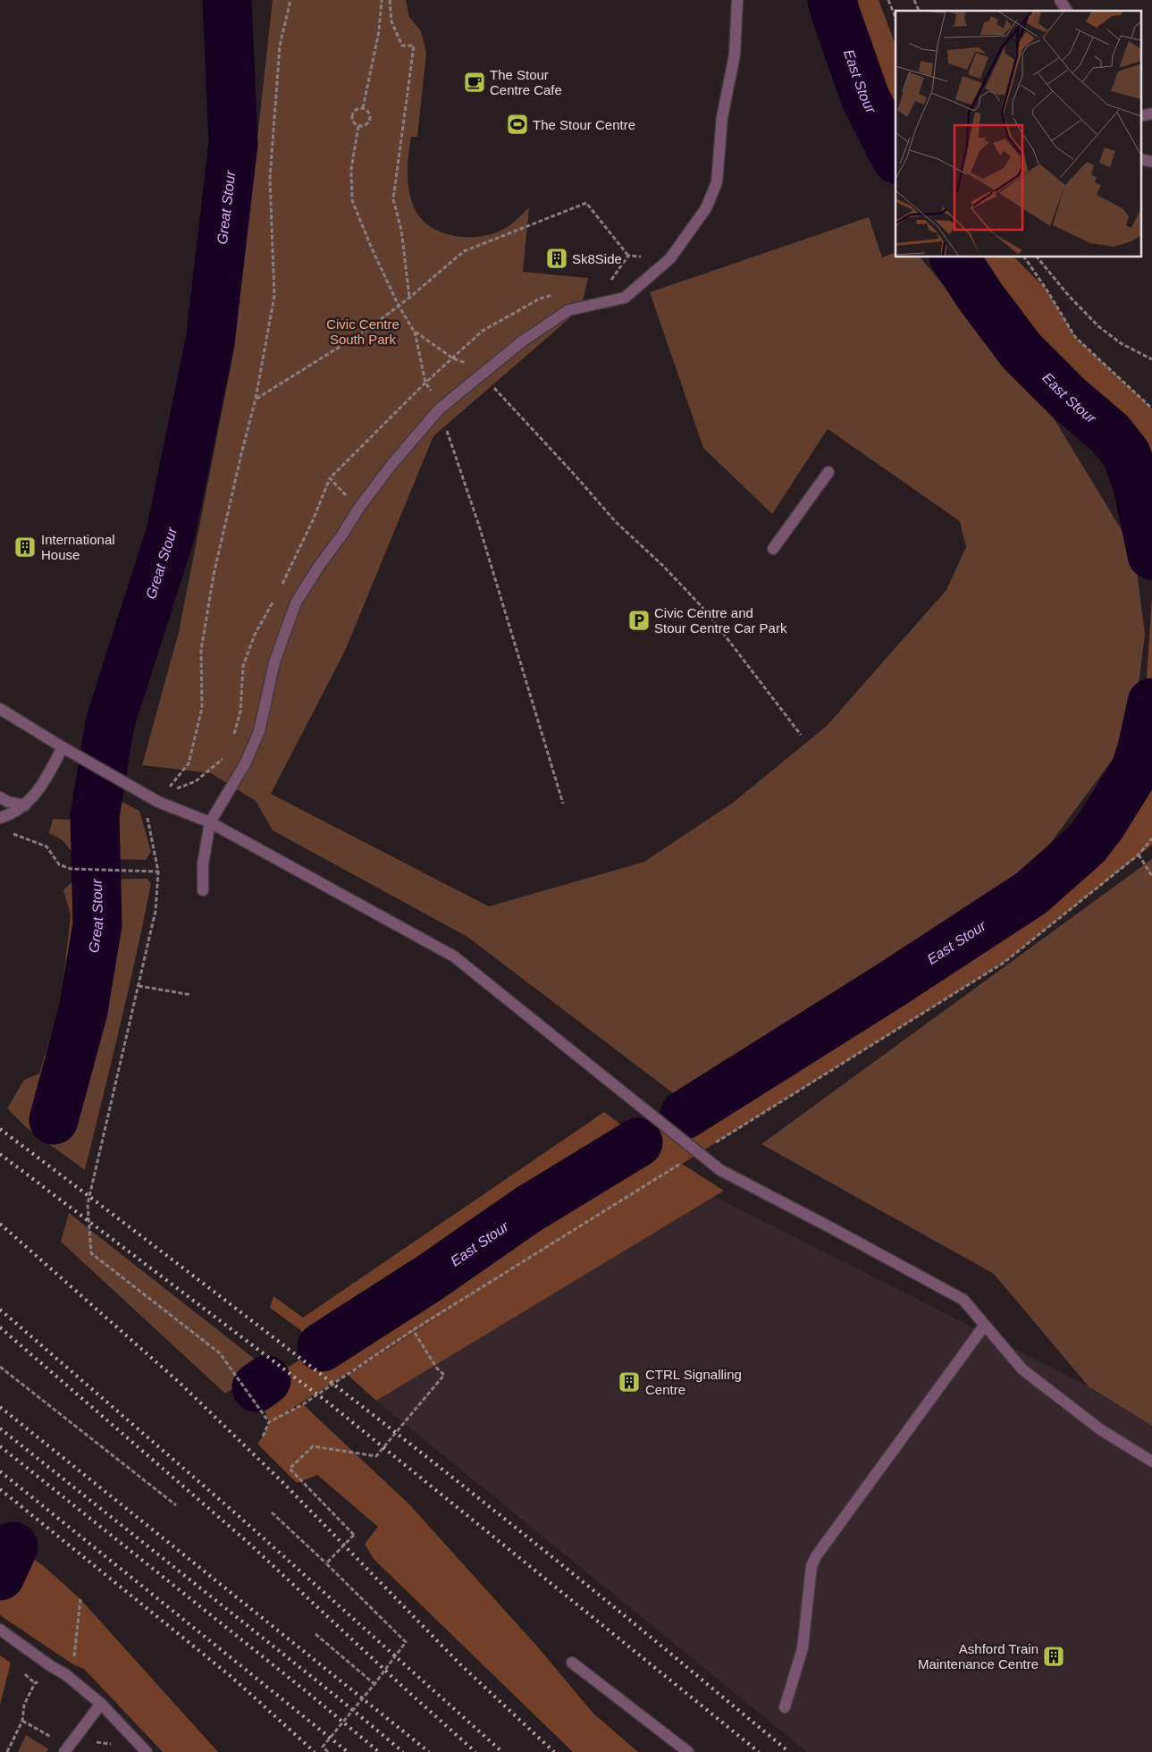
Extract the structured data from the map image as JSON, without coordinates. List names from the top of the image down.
{
  "water": ["East Stour", "Great Stour"],
  "parks": ["Civic Centre South Park"],
  "places": {
    "cafe": ["The Stour Centre Cafe"],
    "sports": ["The Stour Centre"],
    "building": [
      "Sk8Side",
      "International House",
      "CTRL Signalling Centre",
      "Ashford Train Maintenance Centre"
    ],
    "parking": ["Civic Centre and Stour Centre Car Park"]
  }
}
